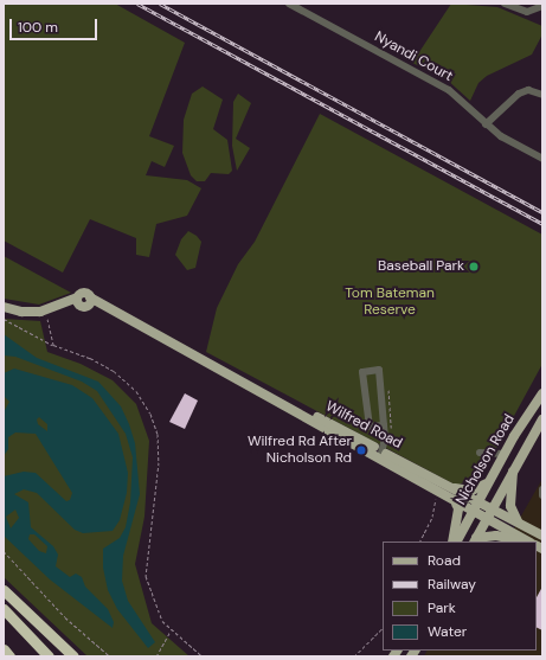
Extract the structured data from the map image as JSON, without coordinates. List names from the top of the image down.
{
  "streets": {
    "main road": ["Wilfred Road", "Nicholson Road"],
    "street": ["Nyandi Court"]
  },
  "crossings": [
    ["Wilfred Road", "Nicholson Road"]
  ],
  "parks": ["Tom Bateman Reserve"],
  "places": ["Baseball Park", "Wilfred Rd After Nicholson Rd"],
  "legend": [
    "Road",
    "Railway",
    "Park",
    "Water"
  ],
  "scale_bar": "100 m"
}
